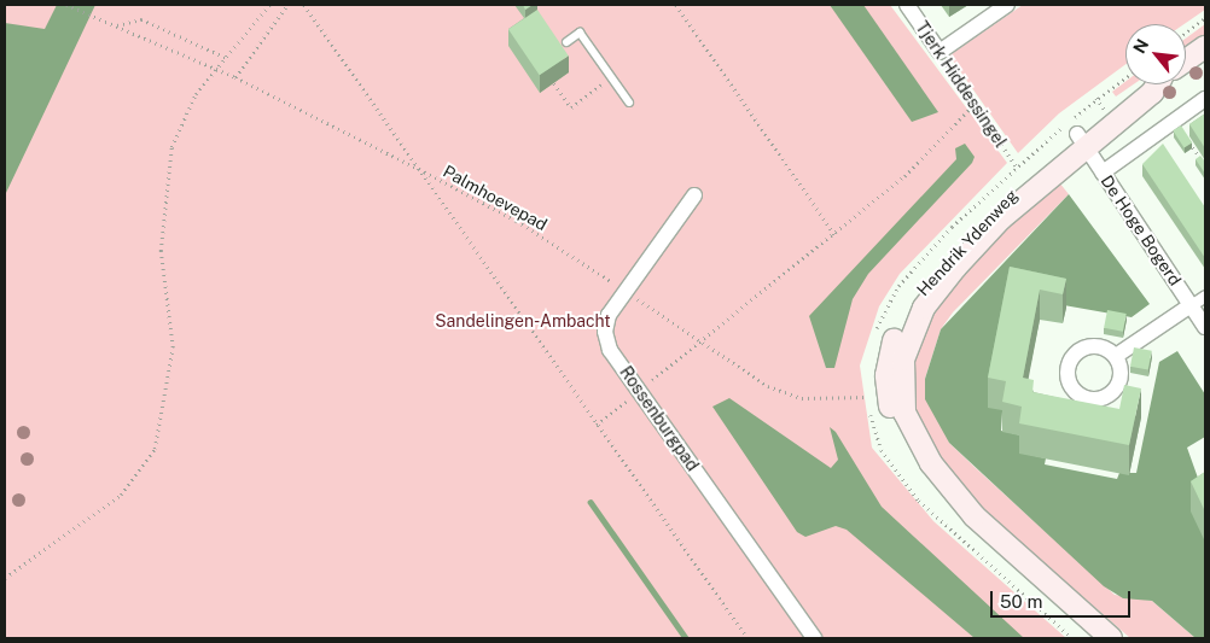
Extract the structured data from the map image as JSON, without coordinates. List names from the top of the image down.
{
  "streets": {
    "main road": ["Hendrik Ydenweg"],
    "street": ["Tjerk Hiddessingel", "De Hoge Bogerd", "Rossenburgpad"],
    "path": ["Palmhoevepad"]
  },
  "crossings": [
    ["Tjerk Hiddessingel", "Hendrik Ydenweg"],
    ["Palmhoevepad", "Rossenburgpad"],
    ["De Hoge Bogerd", "Hendrik Ydenweg"]
  ],
  "parks": ["Sandelingen-Ambacht"],
  "scale_bar": "50 m",
  "north": "top left"
}
